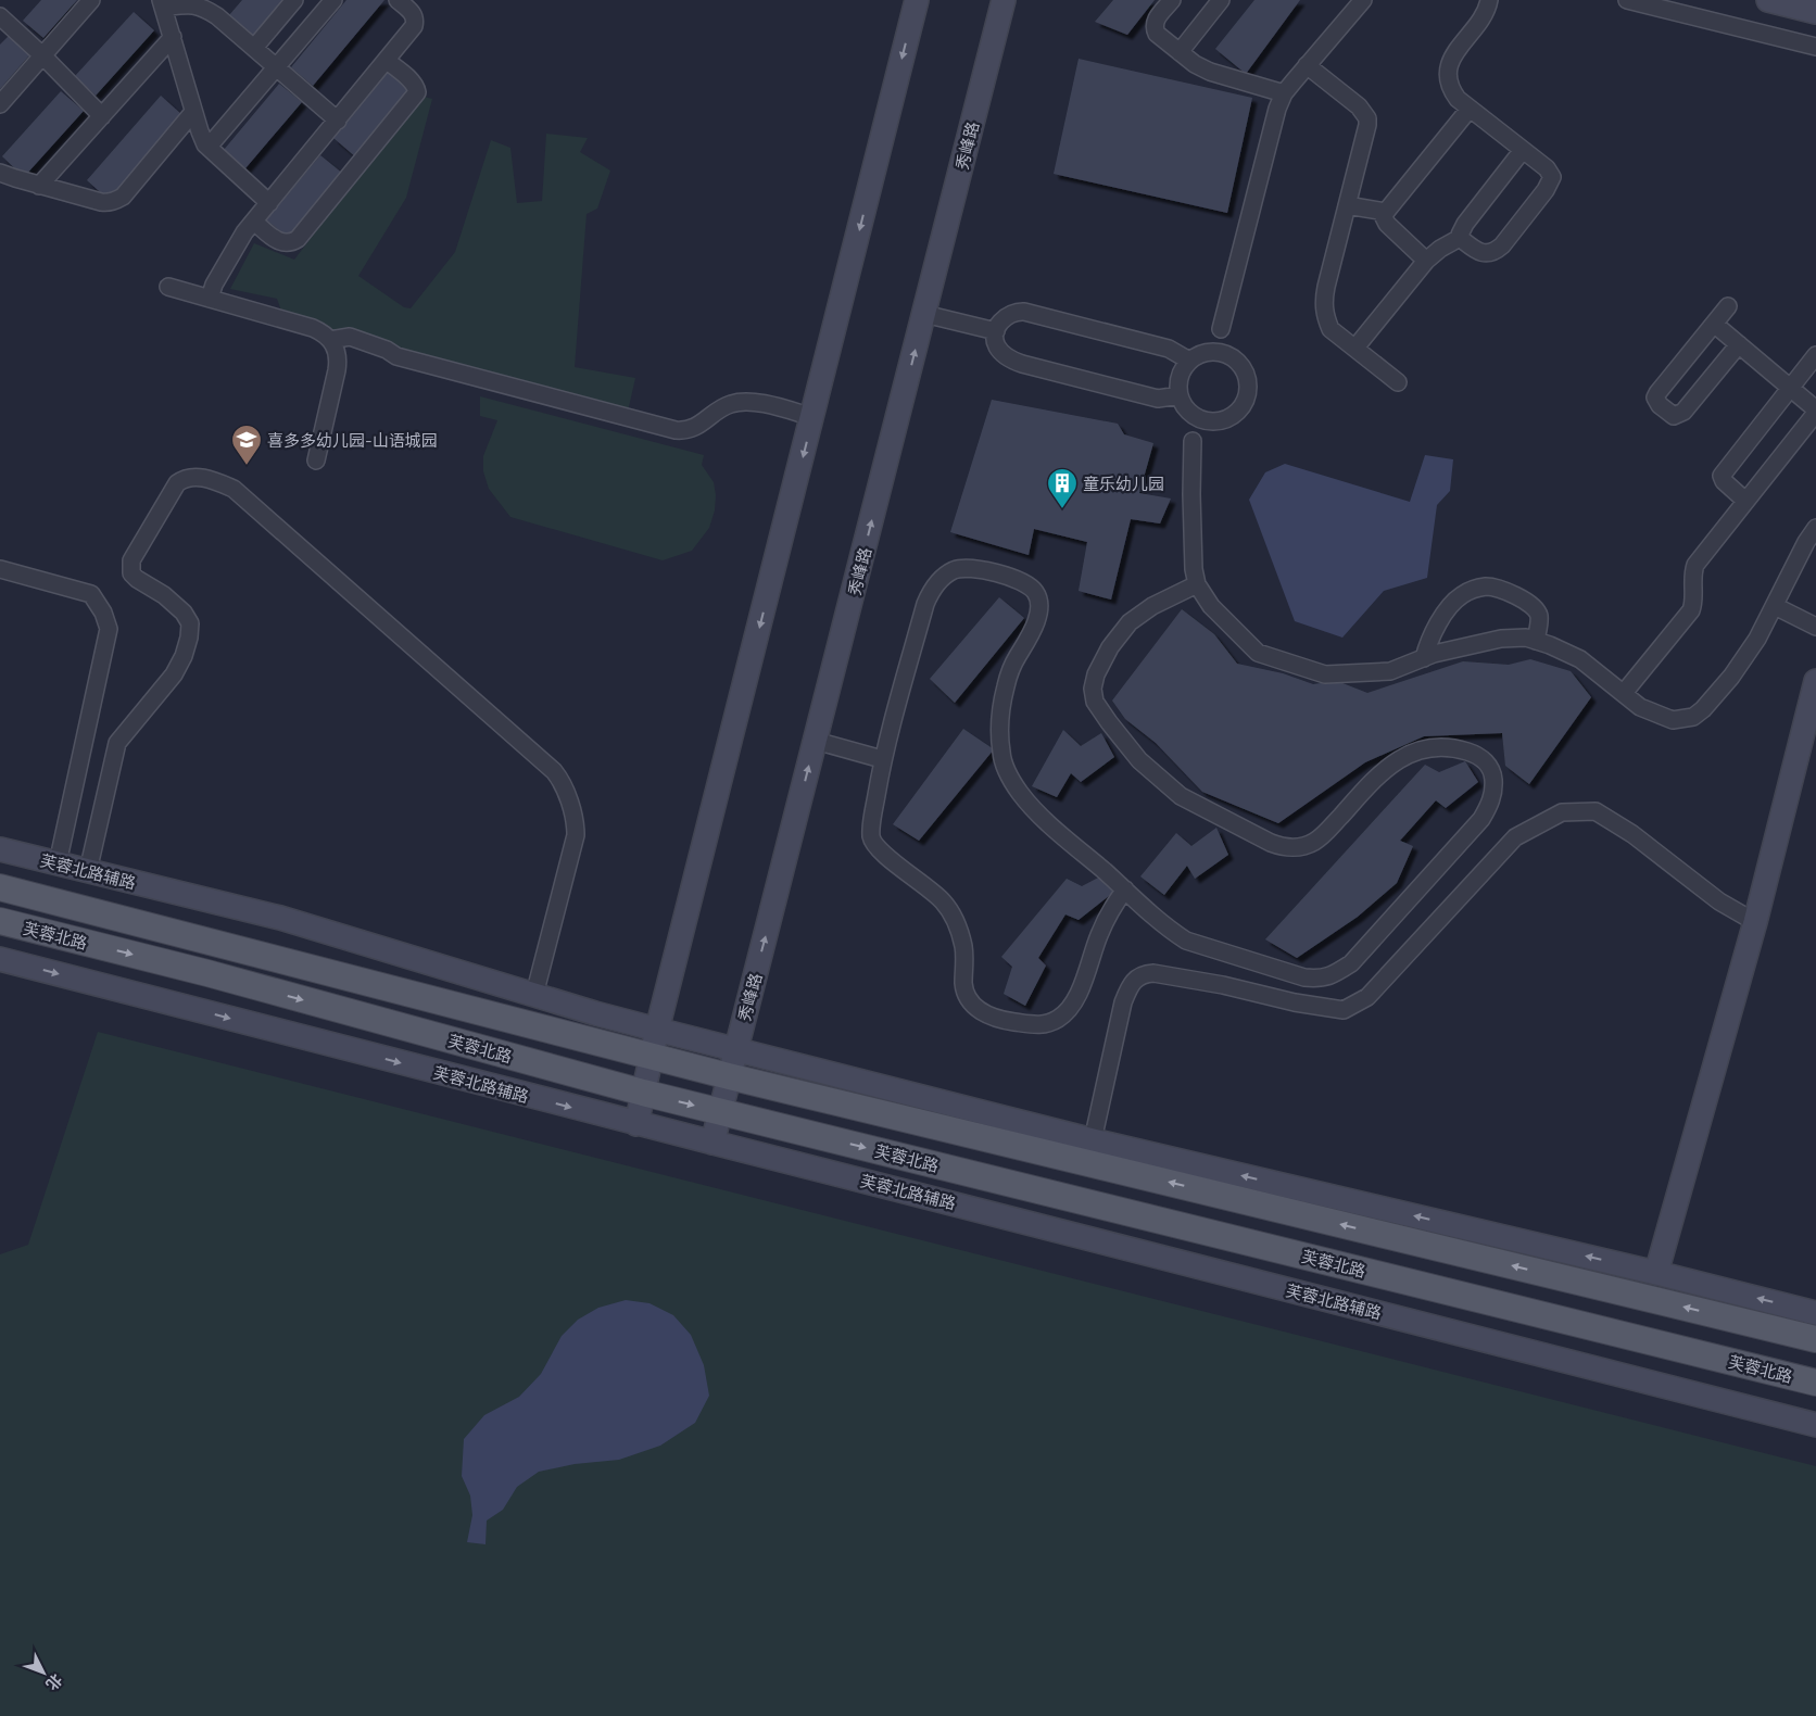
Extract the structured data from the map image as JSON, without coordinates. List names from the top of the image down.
{
  "streets": {
    "main road": ["秀峰路", "芙蓉北路辅路", "芙蓉北路"]
  },
  "crossings": [
    ["秀峰路", "芙蓉北路辅路"],
    ["秀峰路", "芙蓉北路"]
  ],
  "places": {
    "school or university": ["喜多多幼儿园-山语城园"],
    "building": ["童乐幼儿园"]
  },
  "north": "bottom right"
}
